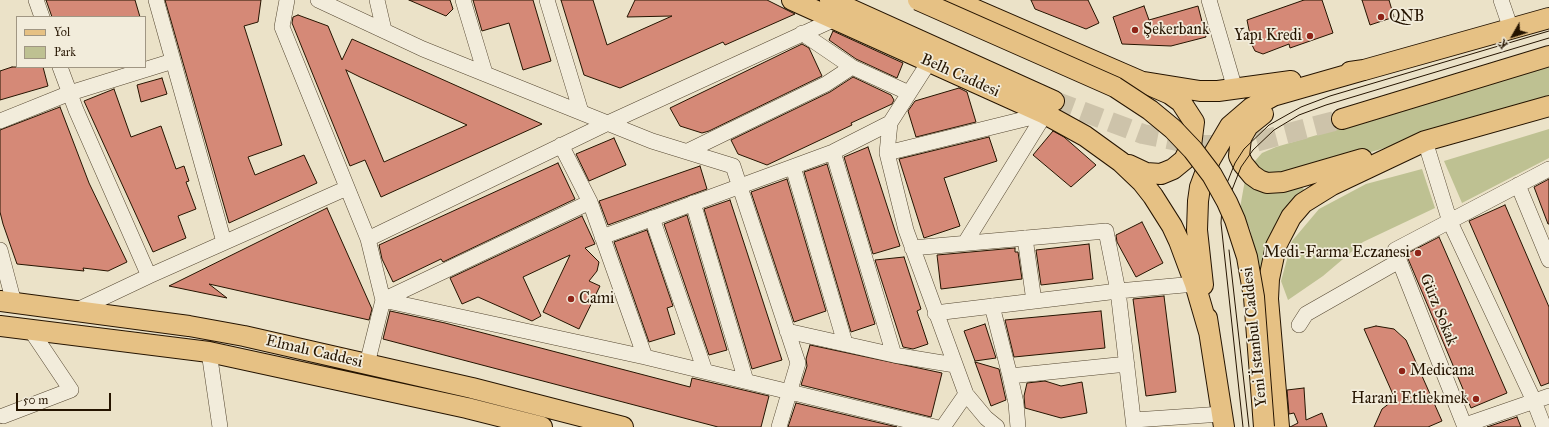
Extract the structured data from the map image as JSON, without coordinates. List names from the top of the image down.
{
  "streets": {
    "main road": ["Belh Caddesi", "Yeni İstanbul Caddesi", "Elmalı Caddesi"],
    "street": ["Gürz Sokak"]
  },
  "places": [
    "QNB",
    "Şekerbank",
    "Yapı Kredi",
    "Medi-Farma Eczanesi",
    "Cami",
    "Medicana",
    "Harani Etliekmek"
  ],
  "legend": ["Yol", "Park"],
  "scale_bar": "50 m",
  "north": "bottom left"
}
